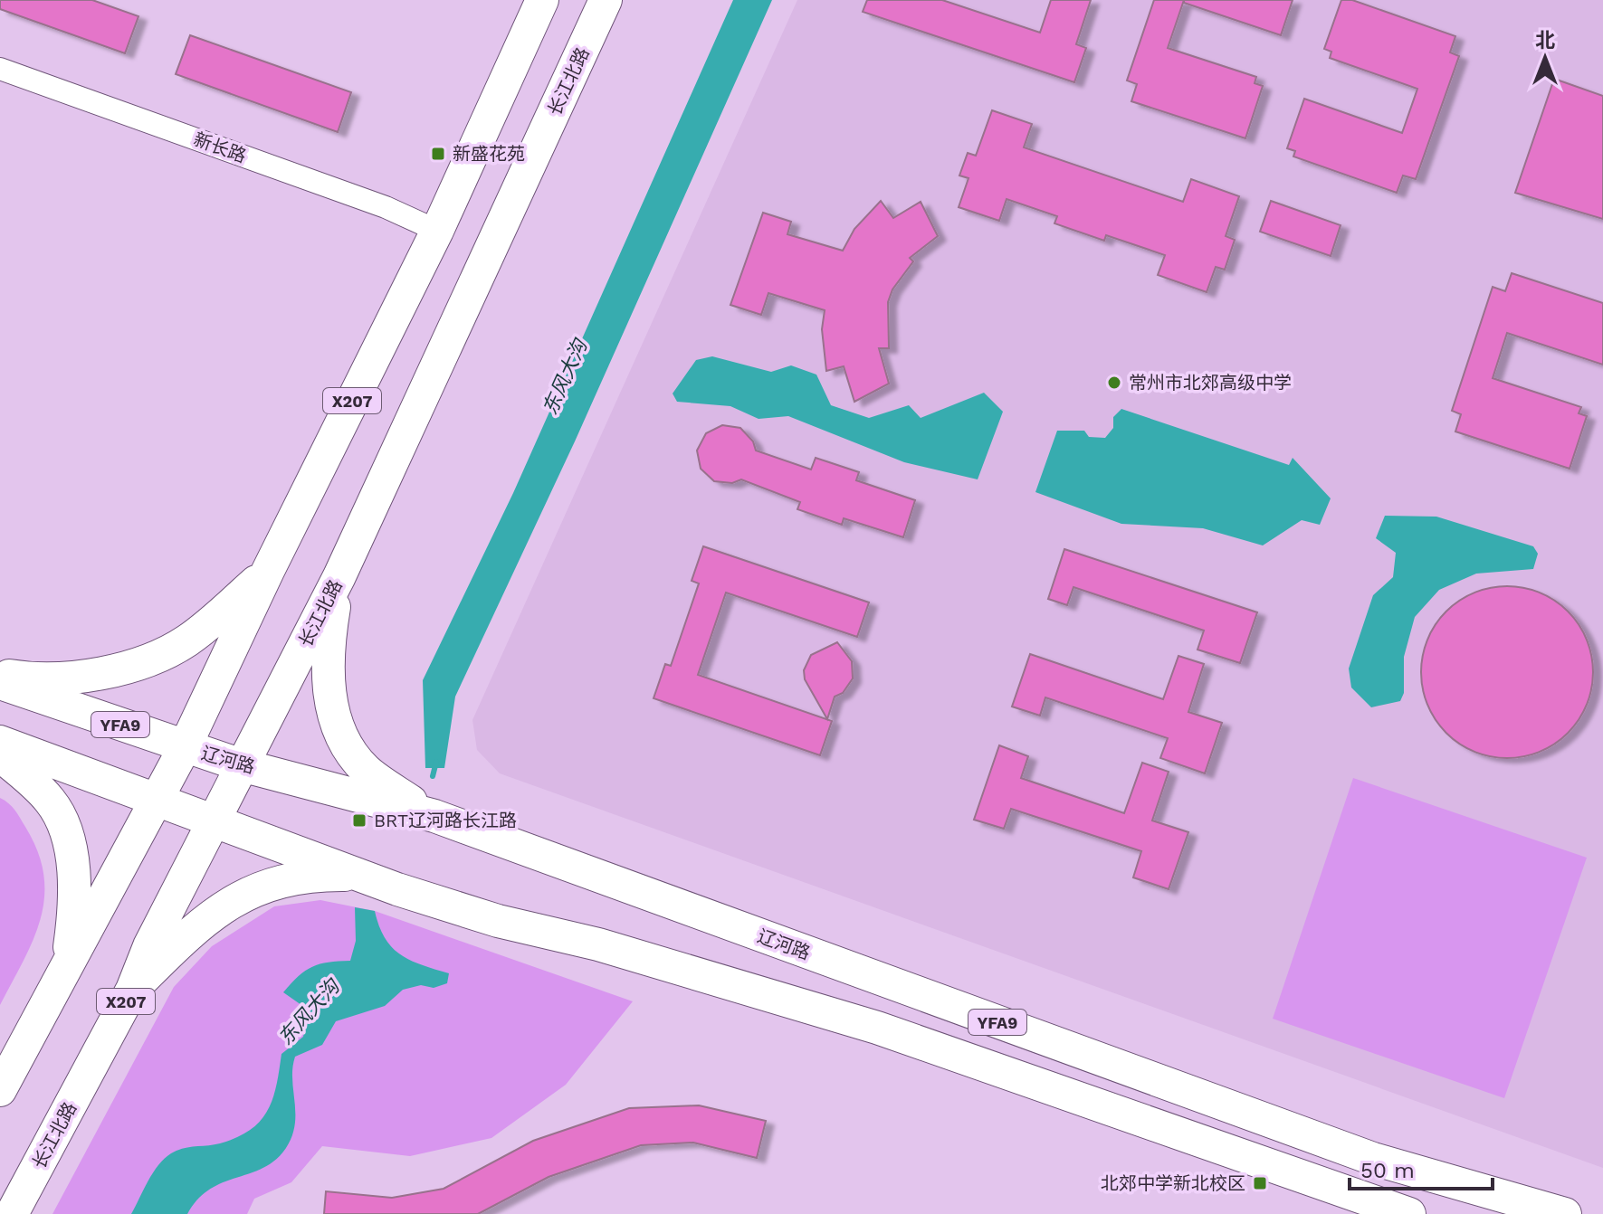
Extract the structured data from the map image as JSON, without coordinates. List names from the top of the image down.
{
  "streets": {
    "main road": [
      "长江北路",
      "X207",
      "YFA9",
      "辽河路"
    ],
    "street": ["新长路"]
  },
  "crossings": [
    ["长江北路", "YFA9"],
    ["长江北路", "辽河路"],
    ["新长路", "X207"],
    ["X207", "YFA9"],
    ["X207", "辽河路"]
  ],
  "water": ["东风大沟"],
  "places": {
    "transit": ["新盛花苑", "BRT辽河路长江路", "北郊中学新北校区"],
    "other": ["常州市北郊高级中学"]
  },
  "scale_bar": "50 m",
  "north": "top"
}
